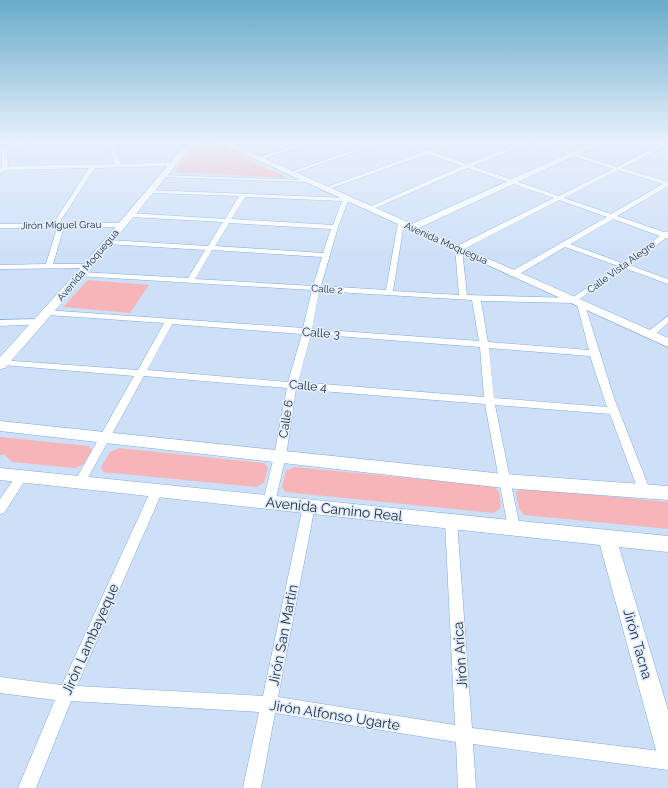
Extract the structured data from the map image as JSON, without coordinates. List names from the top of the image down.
{
  "streets": {
    "street": [
      "Jirón Miguel Grau",
      "Avenida Moquegua",
      "Calle Vista Alegre",
      "Calle 2",
      "Calle 3",
      "Calle 4",
      "Calle 6",
      "Avenida Camino Real",
      "Jirón San Martin",
      "Jirón Lambayeque",
      "Jirón Tacna",
      "Jirón Arica",
      "Jirón Alfonso Ugarte"
    ]
  },
  "crossings": [
    ["Jirón Miguel Grau", "Avenida Moquegua"],
    ["Avenida Moquegua", "Calle Vista Alegre"],
    ["Avenida Moquegua", "Calle 2"],
    ["Avenida Moquegua", "Calle 3"],
    ["Avenida Moquegua", "Calle 4"],
    ["Avenida Moquegua", "Calle 6"],
    ["Calle Vista Alegre", "Calle 2"],
    ["Calle 2", "Calle 6"],
    ["Calle 3", "Calle 6"],
    ["Calle 4", "Calle 6"],
    ["Calle 6", "Avenida Camino Real"],
    ["Avenida Camino Real", "Jirón San Martin"],
    ["Avenida Camino Real", "Jirón Lambayeque"],
    ["Avenida Camino Real", "Jirón Tacna"],
    ["Avenida Camino Real", "Jirón Arica"],
    ["Jirón San Martin", "Jirón Alfonso Ugarte"],
    ["Jirón Lambayeque", "Jirón Alfonso Ugarte"],
    ["Jirón Arica", "Jirón Alfonso Ugarte"]
  ]
}
